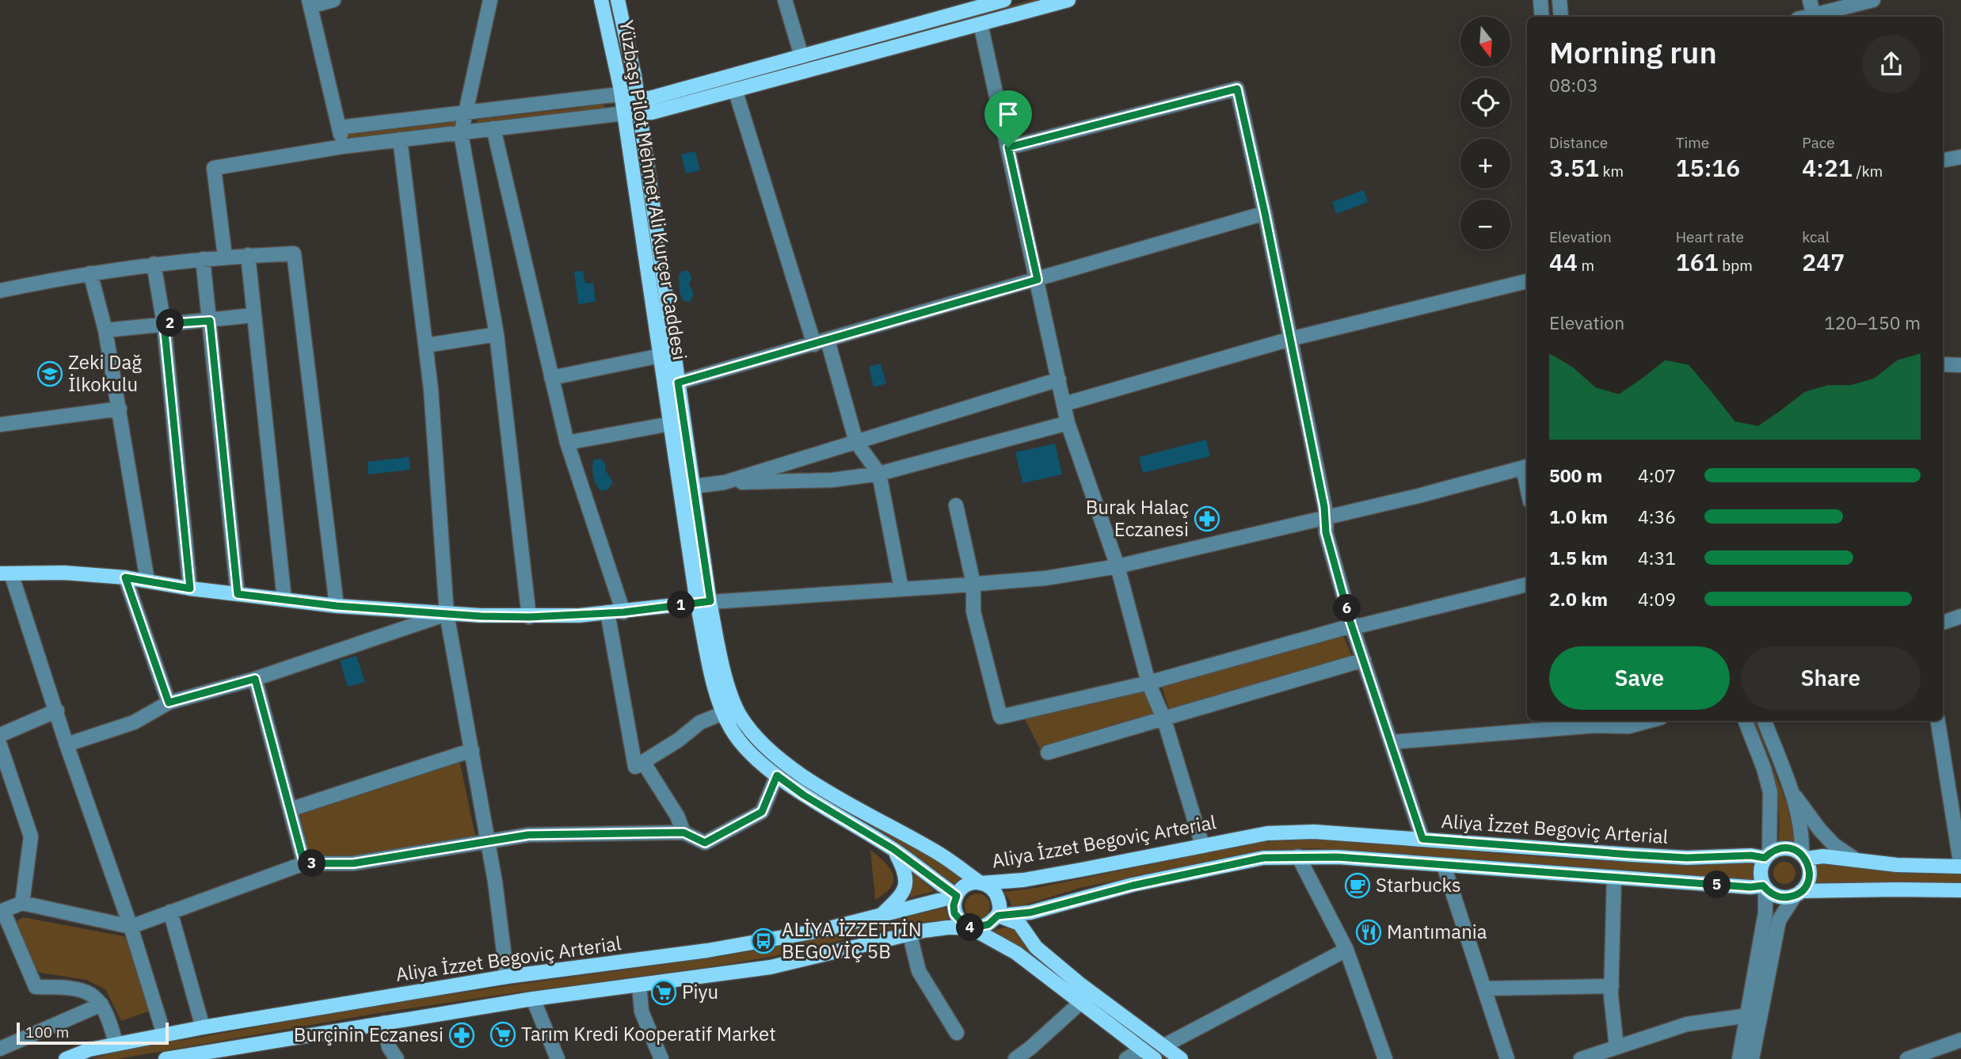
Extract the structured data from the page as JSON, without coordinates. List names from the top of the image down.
{
  "streets": {
    "main road": ["Yüzbaşı Pilot Mehmet Ali Kurçer Caddesi", "Aliya İzzet Begoviç Arterial"]
  },
  "crossings": [
    ["Yüzbaşı Pilot Mehmet Ali Kurçer Caddesi", "Aliya İzzet Begoviç Arterial"]
  ],
  "places": {
    "school or university": ["Zeki Dağ İlkokulu"],
    "pharmacy": ["Burak Halaç Eczanesi", "Burçinin Eczanesi"],
    "cafe": ["Starbucks"],
    "restaurant": ["Mantımania"],
    "bus stop": ["ALİYA İZZETTİN BEGOVİÇ 5B"],
    "supermarket": ["Piyu", "Tarım Kredi Kooperatif Market"]
  },
  "scale_bar": "100 m",
  "north": "bottom",
  "page": {
    "map_buttons": ["+", "−"],
    "heading": ["Morning run", "08:03"],
    "stats": [
      ["Distance", "3.51 km"],
      ["Time", "15:16"],
      ["Pace", "4:21 /km"],
      ["Elevation", "44 m"],
      ["Heart rate", "161 bpm"],
      ["kcal", "247"]
    ],
    "chart": ["Elevation", "120–150 m"],
    "pins": [
      "2",
      "1",
      "6",
      "3",
      "5",
      "4"
    ],
    "list": [
      {
        "name": "500 m",
        "note": "4:07"
      },
      {
        "name": "1.0 km",
        "note": "4:36"
      },
      {
        "name": "1.5 km",
        "note": "4:31"
      },
      {
        "name": "2.0 km",
        "note": "4:09"
      }
    ],
    "buttons": ["Save", "Share"],
    "scale": "100 m"
  }
}
